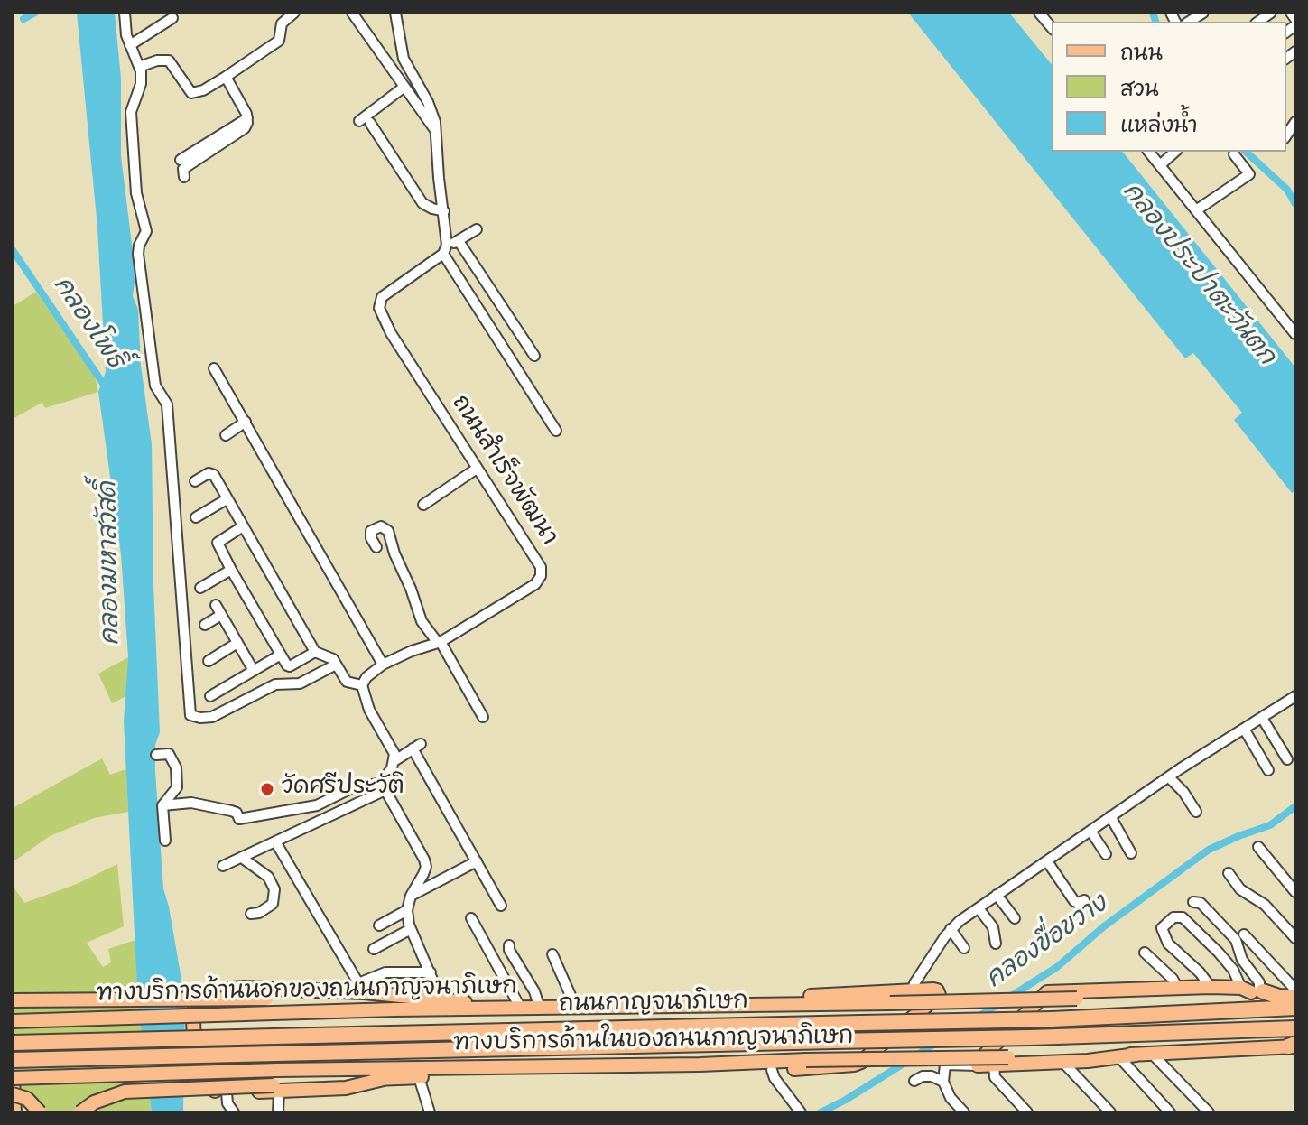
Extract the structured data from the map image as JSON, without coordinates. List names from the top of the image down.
{
  "streets": {
    "highway": ["ถนนกาญจนาภิเษก"],
    "main road": ["ทางบริการด้านนอกของถนนกาญจนาภิเษก", "ทางบริการด้านในของถนนกาญจนาภิเษก"],
    "street": ["ถนนสำเร็จพัฒนา"]
  },
  "water": [
    "คลองประปาตะวันตก",
    "คลองโพธิ์",
    "คลองมหาสวัสดิ์",
    "คลองขื่อขวาง"
  ],
  "places": ["วัดศรีประวัติ"],
  "legend": ["ถนน", "สวน", "แหล่งน้ำ"]
}
